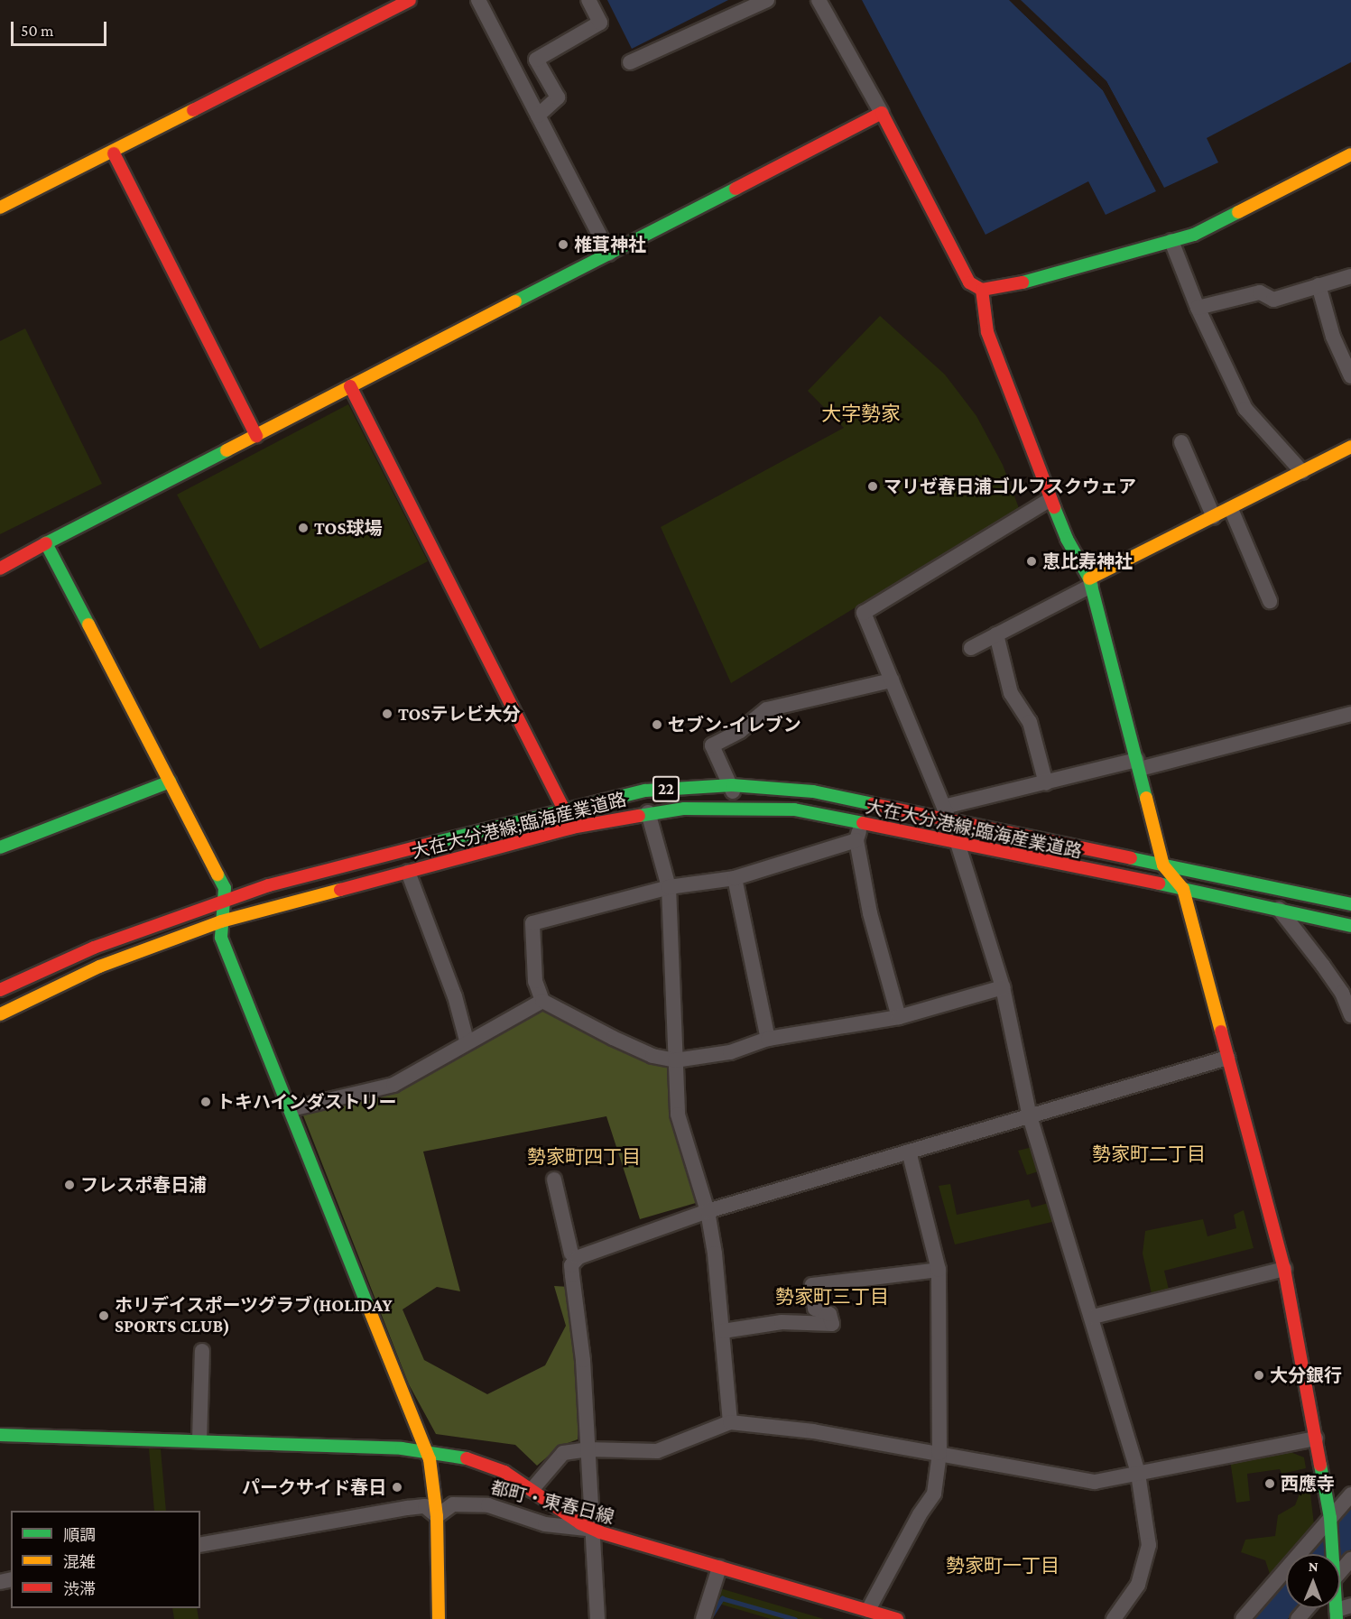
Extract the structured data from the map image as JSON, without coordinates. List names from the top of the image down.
{
  "streets": {
    "street": ["22", "大在大分港線;臨海産業道路", "都町・東春日線"]
  },
  "districts": [
    "大字勢家",
    "勢家町二丁目",
    "勢家町四丁目",
    "勢家町三丁目",
    "勢家町一丁目"
  ],
  "places": [
    "椎茸神社",
    "マリゼ春日浦ゴルフスクウェア",
    "TOS球場",
    "恵比寿神社",
    "TOSテレビ大分",
    "セブン-イレブン",
    "トキハインダストリー",
    "フレスポ春日浦",
    "ホリデイスポーツグラブ(HOLIDAY SPORTS CLUB)",
    "大分銀行",
    "西應寺",
    "パークサイド春日"
  ],
  "legend": ["順調", "混雑", "渋滞"],
  "scale_bar": "50 m",
  "north": "top"
}
